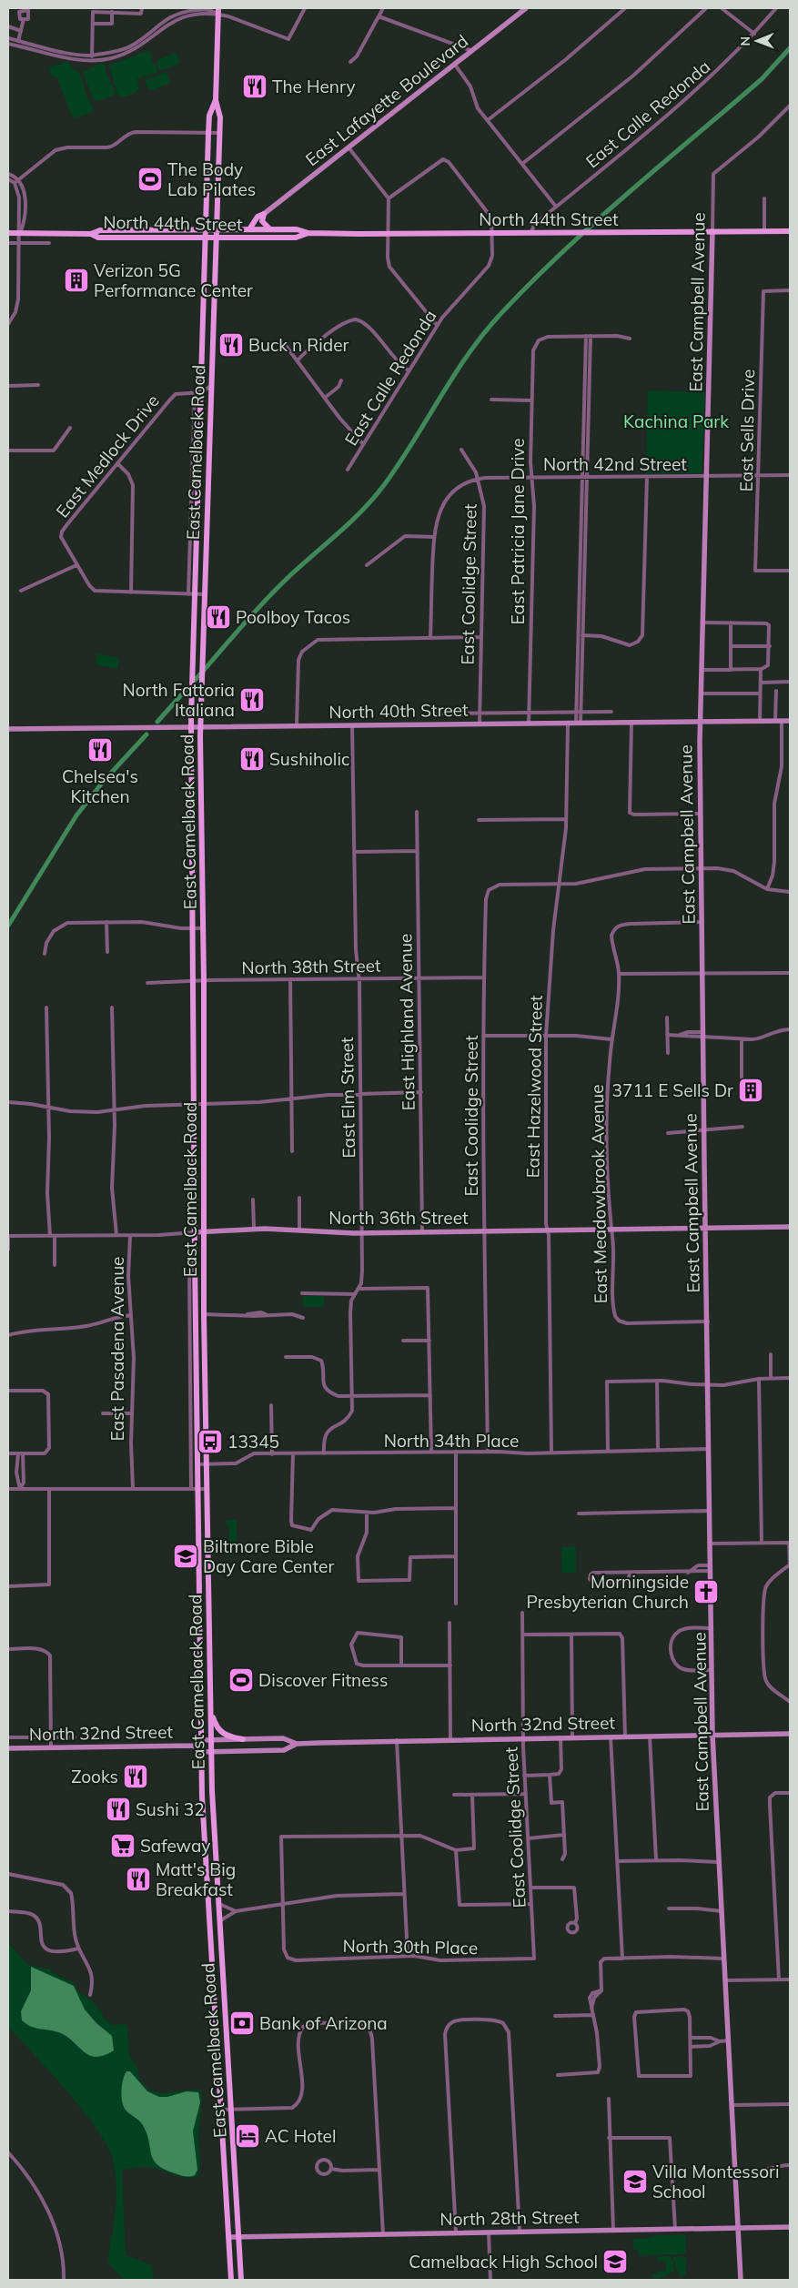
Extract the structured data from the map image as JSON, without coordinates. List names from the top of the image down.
{
  "streets": {
    "main road": ["North 44th Street", "East Camelback Road"],
    "street": [
      "East Lafayette Boulevard",
      "East Calle Redonda",
      "East Campbell Avenue",
      "East Sells Drive",
      "East Medlock Drive",
      "North 42nd Street",
      "East Patricia Jane Drive",
      "East Coolidge Street",
      "North 40th Street",
      "North 38th Street",
      "East Highland Avenue",
      "East Hazelwood Street",
      "East Elm Street",
      "East Meadowbrook Avenue",
      "North 36th Street",
      "East Pasadena Avenue",
      "North 34th Place",
      "North 32nd Street",
      "North 30th Place",
      "North 28th Street"
    ]
  },
  "crossings": [
    ["East Calle Redonda", "North 44th Street"],
    ["North 44th Street", "East Campbell Avenue"],
    ["North 44th Street", "East Camelback Road"],
    ["East Campbell Avenue", "North 42nd Street"],
    ["East Campbell Avenue", "North 40th Street"],
    ["East Campbell Avenue", "East Meadowbrook Avenue"],
    ["East Campbell Avenue", "North 36th Street"],
    ["East Campbell Avenue", "North 34th Place"],
    ["East Campbell Avenue", "North 32nd Street"],
    ["East Campbell Avenue", "North 28th Street"],
    ["East Sells Drive", "North 42nd Street"],
    ["East Camelback Road", "East Medlock Drive"],
    ["East Camelback Road", "North 40th Street"],
    ["East Camelback Road", "North 38th Street"],
    ["East Camelback Road", "North 36th Street"],
    ["East Camelback Road", "North 34th Place"],
    ["East Camelback Road", "North 32nd Street"],
    ["East Camelback Road", "North 28th Street"],
    ["North 42nd Street", "East Patricia Jane Drive"],
    ["North 42nd Street", "East Coolidge Street"],
    ["East Patricia Jane Drive", "North 40th Street"],
    ["East Coolidge Street", "North 40th Street"],
    ["East Coolidge Street", "North 38th Street"],
    ["East Coolidge Street", "East Hazelwood Street"],
    ["East Coolidge Street", "North 36th Street"],
    ["East Coolidge Street", "North 34th Place"],
    ["East Coolidge Street", "North 32nd Street"],
    ["East Coolidge Street", "North 30th Place"],
    ["North 40th Street", "East Hazelwood Street"],
    ["North 40th Street", "East Elm Street"],
    ["North 38th Street", "East Highland Avenue"],
    ["North 38th Street", "East Elm Street"],
    ["East Highland Avenue", "North 36th Street"],
    ["East Hazelwood Street", "North 36th Street"],
    ["East Hazelwood Street", "North 34th Place"],
    ["East Elm Street", "North 36th Street"],
    ["East Meadowbrook Avenue", "North 36th Street"],
    ["North 36th Street", "East Pasadena Avenue"]
  ],
  "parks": ["Kachina Park"],
  "places": {
    "restaurant": [
      "The Henry",
      "Buck n Rider",
      "Poolboy Tacos",
      "North Fattoria Italiana",
      "Chelsea's Kitchen",
      "Sushiholic",
      "Zooks",
      "Sushi 32",
      "Matt's Big Breakfast"
    ],
    "sports": ["The Body Lab Pilates", "Discover Fitness"],
    "building": ["Verizon 5G Performance Center", "3711 E Sells Dr"],
    "bus stop": ["13345"],
    "school or university": ["Biltmore Bible Day Care Center", "Villa Montessori School", "Camelback High School"],
    "church": ["Morningside Presbyterian Church"],
    "supermarket": ["Safeway"],
    "bank": ["Bank of Arizona"],
    "hotel": ["AC Hotel"]
  },
  "north": "left"
}
